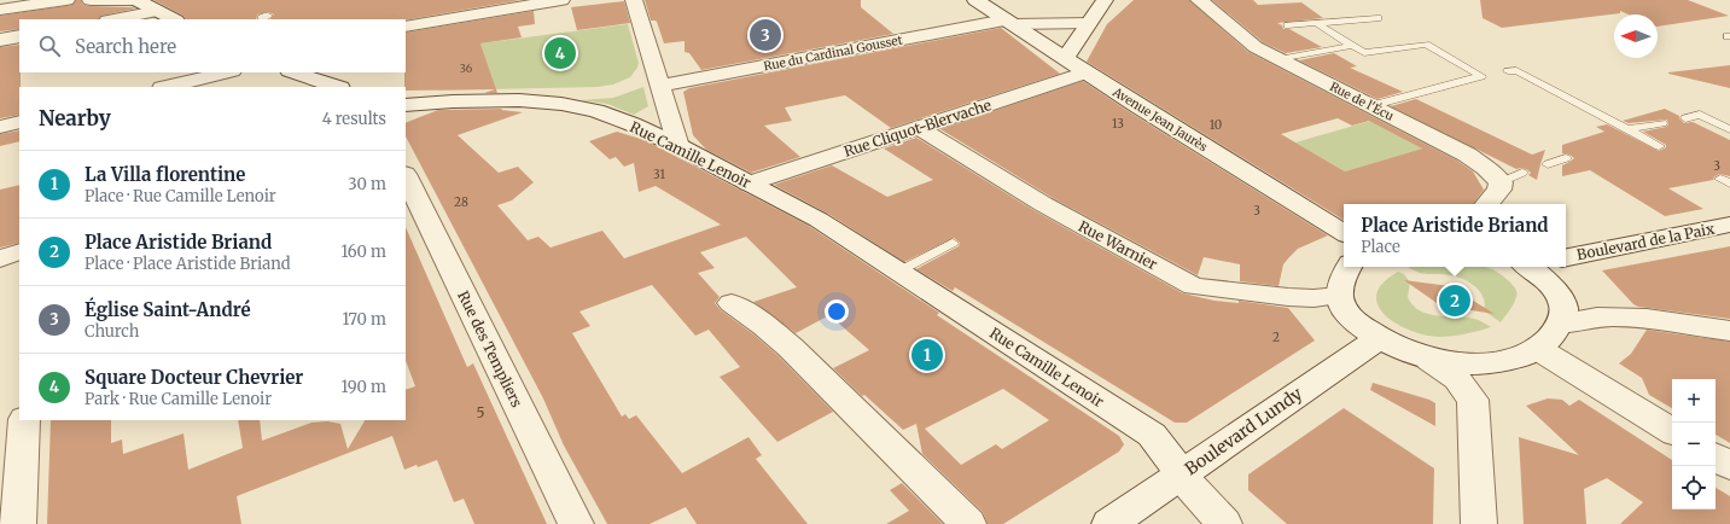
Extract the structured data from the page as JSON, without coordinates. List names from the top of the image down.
{
  "streets": {
    "street": [
      "Rue du Cardinal Gousset",
      "Rue de l'Écu",
      "Avenue Jean Jaurès",
      "Rue Cliquot-Blervache",
      "Rue Camille Lenoir",
      "Boulevard de la Paix",
      "Rue Warnier",
      "Rue des Templiers",
      "Boulevard Lundy"
    ]
  },
  "crossings": [
    ["Rue du Cardinal Gousset", "Avenue Jean Jaurès"],
    ["Avenue Jean Jaurès", "Rue Cliquot-Blervache"],
    ["Rue Cliquot-Blervache", "Rue Camille Lenoir"],
    ["Rue Cliquot-Blervache", "Rue Warnier"],
    ["Rue Camille Lenoir", "Boulevard Lundy"]
  ],
  "house_numbers": [
    "36",
    "13",
    "10",
    "3",
    "31",
    "28",
    "3",
    "2",
    "5"
  ],
  "north": "left",
  "page": {
    "pins": [
      "3",
      "4",
      "2",
      "1"
    ],
    "search": "Search here",
    "heading": ["Nearby", "4 results"],
    "list": [
      {
        "mark": "1",
        "name": "La Villa florentine",
        "note": "Place · Rue Camille Lenoir",
        "value": "30 m"
      },
      {
        "mark": "2",
        "name": "Place Aristide Briand",
        "note": "Place · Place Aristide Briand",
        "value": "160 m"
      },
      {
        "mark": "3",
        "name": "Église Saint-André",
        "note": "Church",
        "value": "170 m"
      },
      {
        "mark": "4",
        "name": "Square Docteur Chevrier",
        "note": "Park · Rue Camille Lenoir",
        "value": "190 m"
      }
    ],
    "popup": ["Place Aristide Briand", "Place"],
    "map_buttons": ["+", "−"]
  }
}
